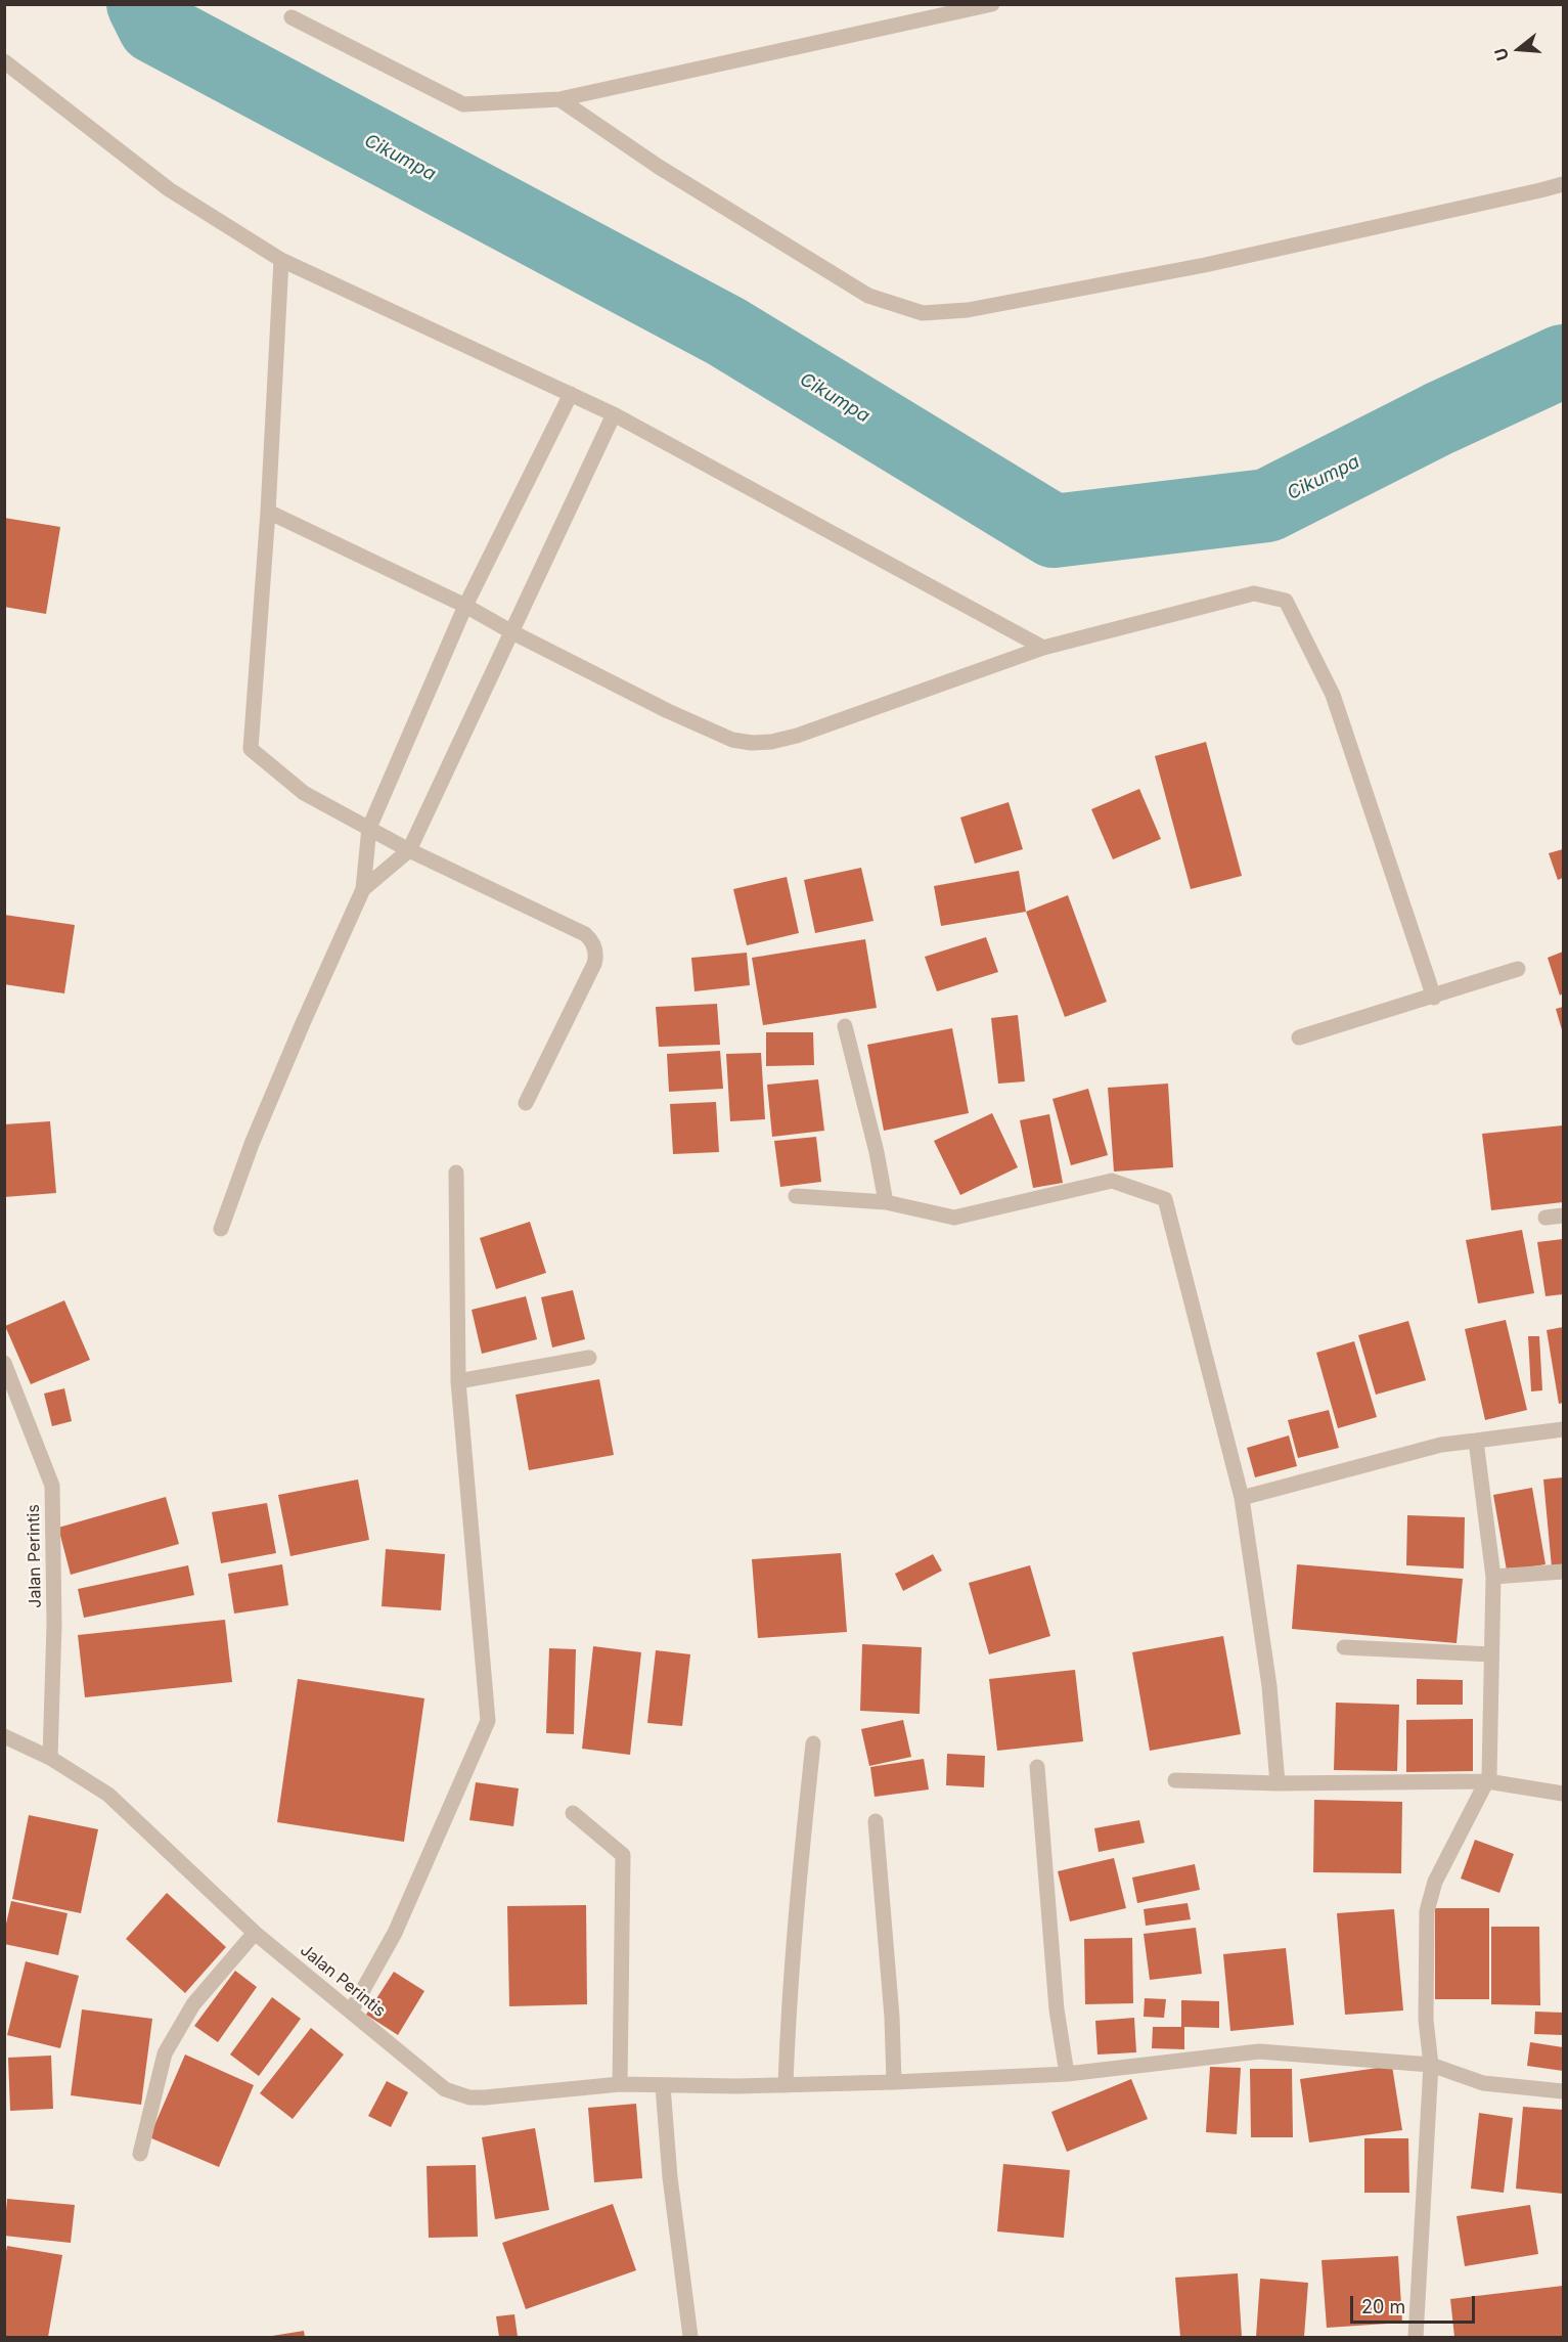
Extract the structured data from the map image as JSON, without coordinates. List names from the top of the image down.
{
  "streets": {
    "street": ["Jalan Perintis"]
  },
  "water": ["Cikumpa"],
  "scale_bar": "20 m",
  "north": "left"
}
